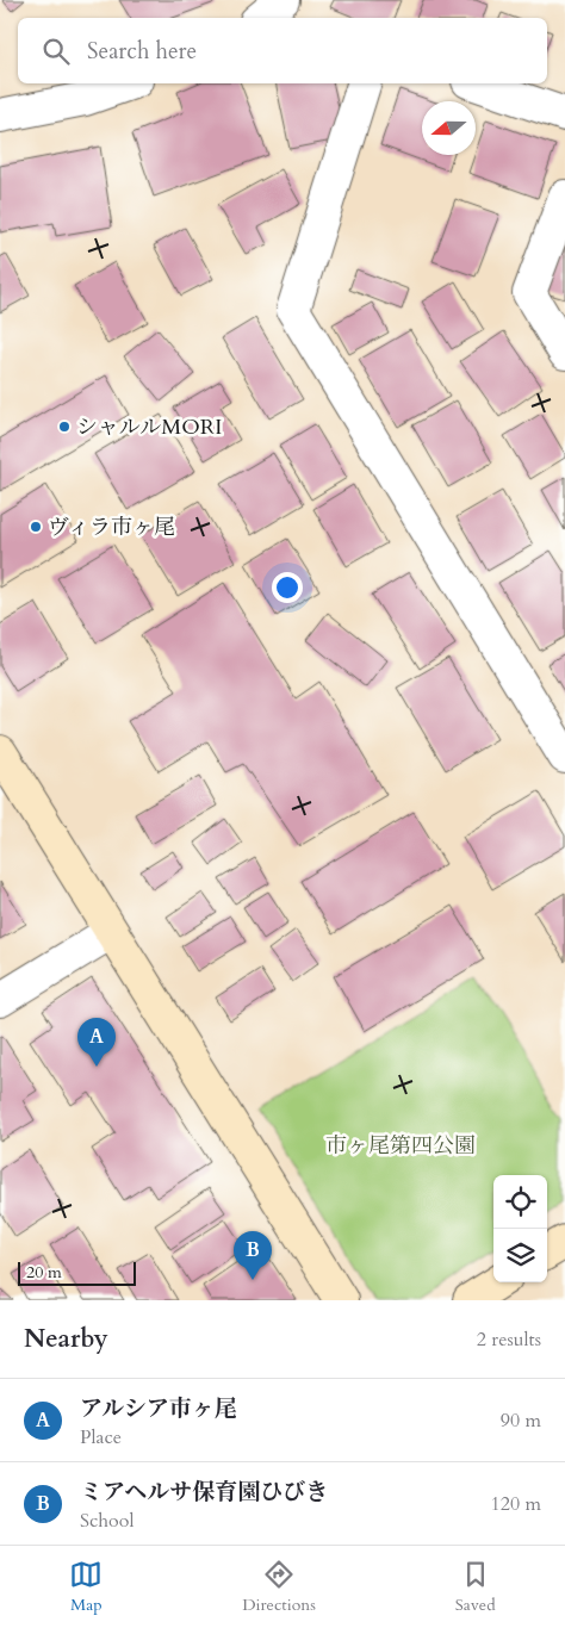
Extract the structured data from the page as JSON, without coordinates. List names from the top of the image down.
{
  "parks": ["市ヶ尾第四公園"],
  "places": ["シャルルMORI", "ヴィラ市ヶ尾"],
  "scale_bar": "20 m",
  "north": "left",
  "page": {
    "search": "Search here",
    "pins": ["A", "B"],
    "scale": "20 m",
    "heading": ["Nearby", "2 results"],
    "list": [
      {
        "mark": "A",
        "name": "アルシア市ヶ尾",
        "note": "Place",
        "value": "90 m"
      },
      {
        "mark": "B",
        "name": "ミアヘルサ保育園ひびき",
        "note": "School",
        "value": "120 m"
      }
    ],
    "nav": ["Map", "Directions", "Saved"]
  }
}
